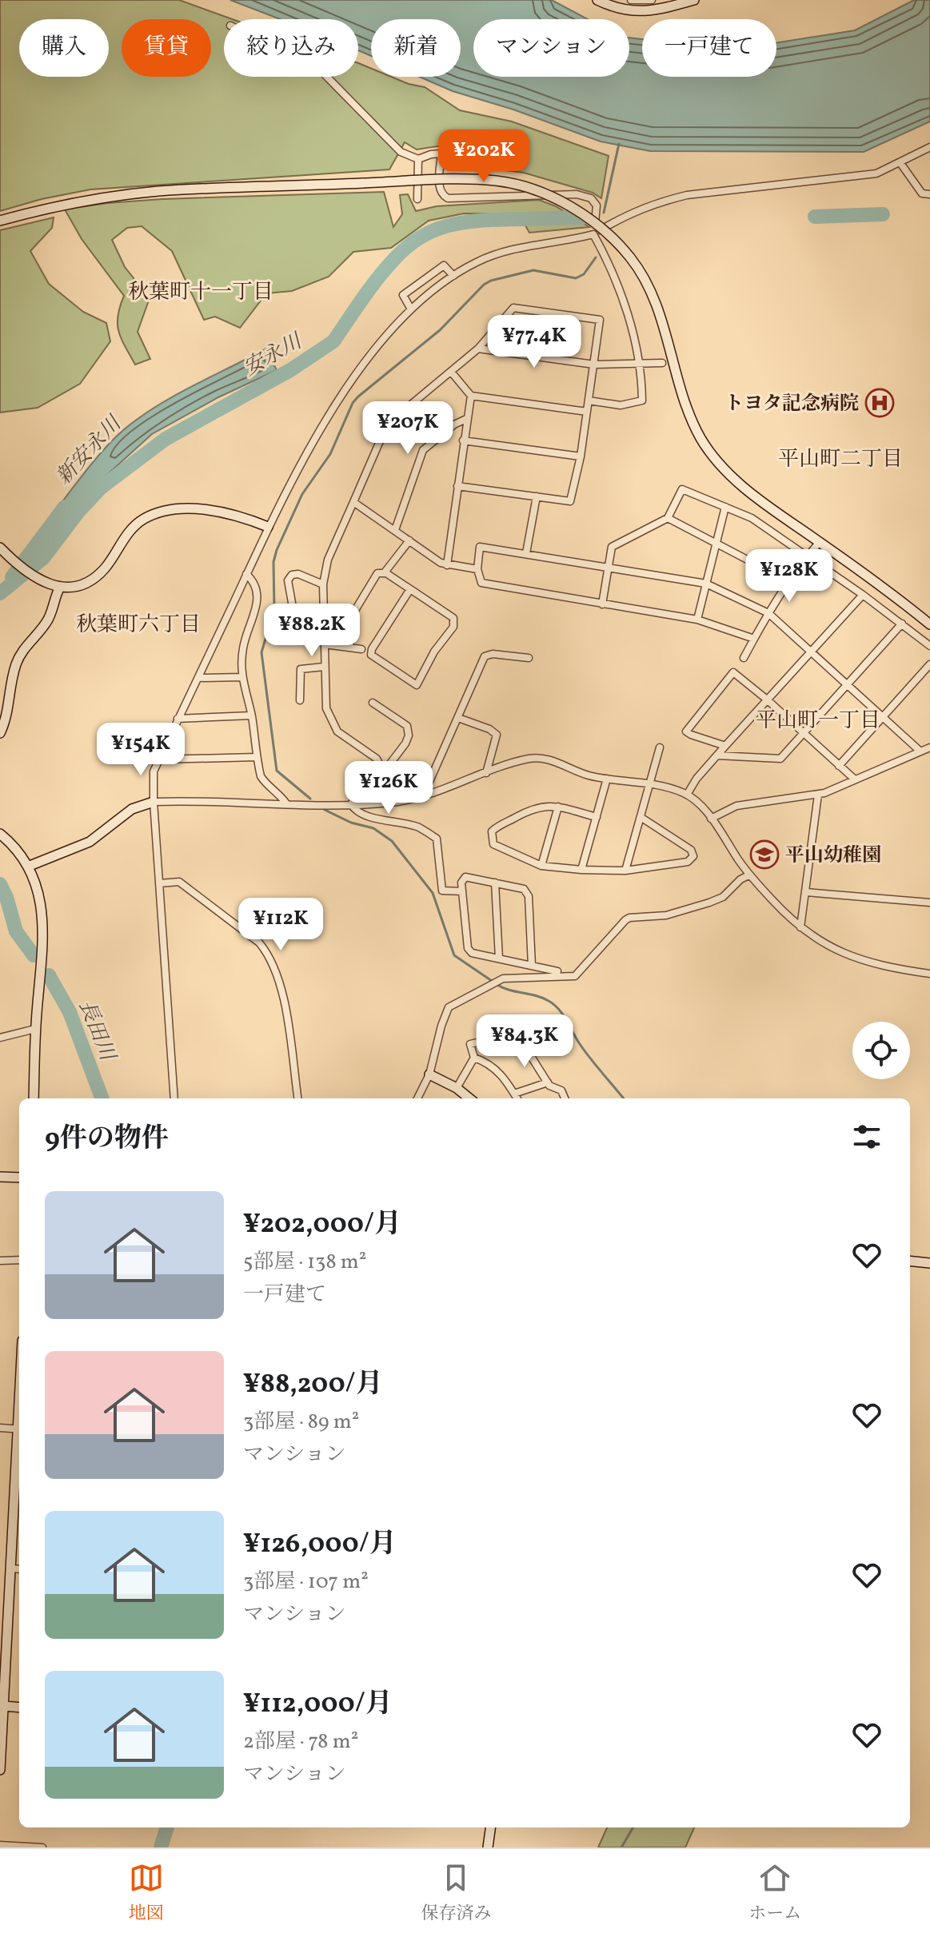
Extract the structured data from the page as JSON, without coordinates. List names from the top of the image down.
{
  "districts": [
    "秋葉町十一丁目",
    "平山町二丁目",
    "秋葉町六丁目",
    "平山町一丁目"
  ],
  "water": ["安永川", "新安永川", "長田川"],
  "places": {
    "hospital": ["トヨタ記念病院"],
    "school or university": ["平山幼稚園"]
  },
  "page": {
    "chip": [
      "購入",
      "賃貸",
      "絞り込み",
      "新着",
      "マンション",
      "一戸建て"
    ],
    "price": [
      "¥202K",
      "¥77.4K",
      "¥207K",
      "¥128K",
      "¥88.2K",
      "¥154K",
      "¥126K",
      "¥112K",
      "¥84.3K"
    ],
    "heading": "9件の物件",
    "list": [
      {
        "name": "¥202,000/月",
        "note": "5部屋 · 138 m² · 一戸建て"
      },
      {
        "name": "¥88,200/月",
        "note": "3部屋 · 89 m² · マンション"
      },
      {
        "name": "¥126,000/月",
        "note": "3部屋 · 107 m² · マンション"
      },
      {
        "name": "¥112,000/月",
        "note": "2部屋 · 78 m² · マンション"
      }
    ],
    "tabs": ["地図", "保存済み", "ホーム"]
  }
}
